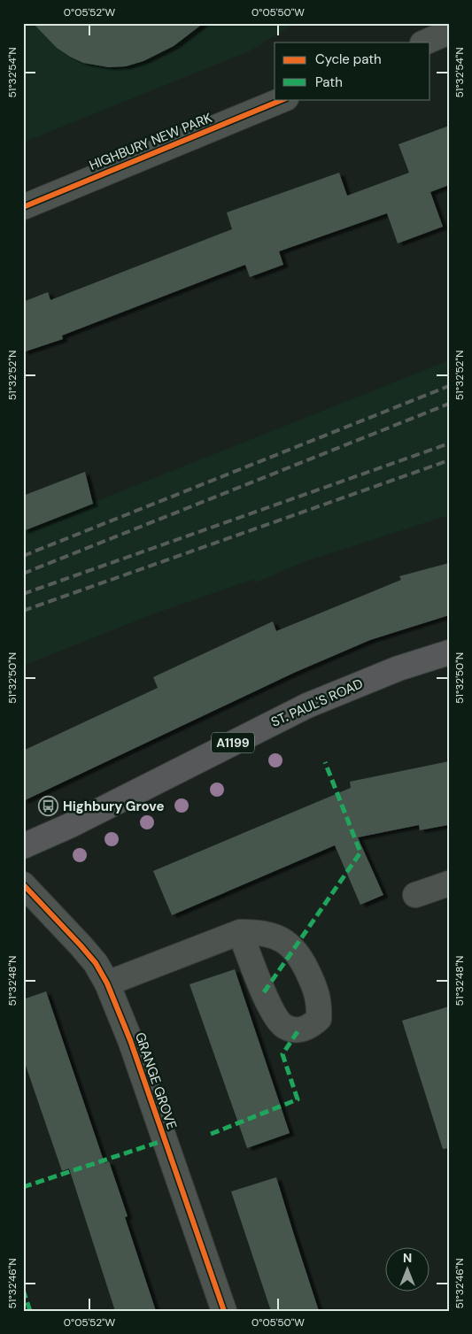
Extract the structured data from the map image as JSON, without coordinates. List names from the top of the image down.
{
  "streets": {
    "main road": ["ST. PAUL'S ROAD", "A1199"],
    "street": ["HIGHBURY NEW PARK", "GRANGE GROVE"]
  },
  "places": {
    "bus stop": ["Highbury Grove"]
  },
  "legend": ["Cycle path", "Path"],
  "north": "top",
  "coordinates": [
    "0°05'52\"W",
    "0°05'50\"W",
    "51°32'54\"N",
    "51°32'52\"N",
    "51°32'50\"N",
    "51°32'48\"N",
    "51°32'46\"N"
  ]
}
